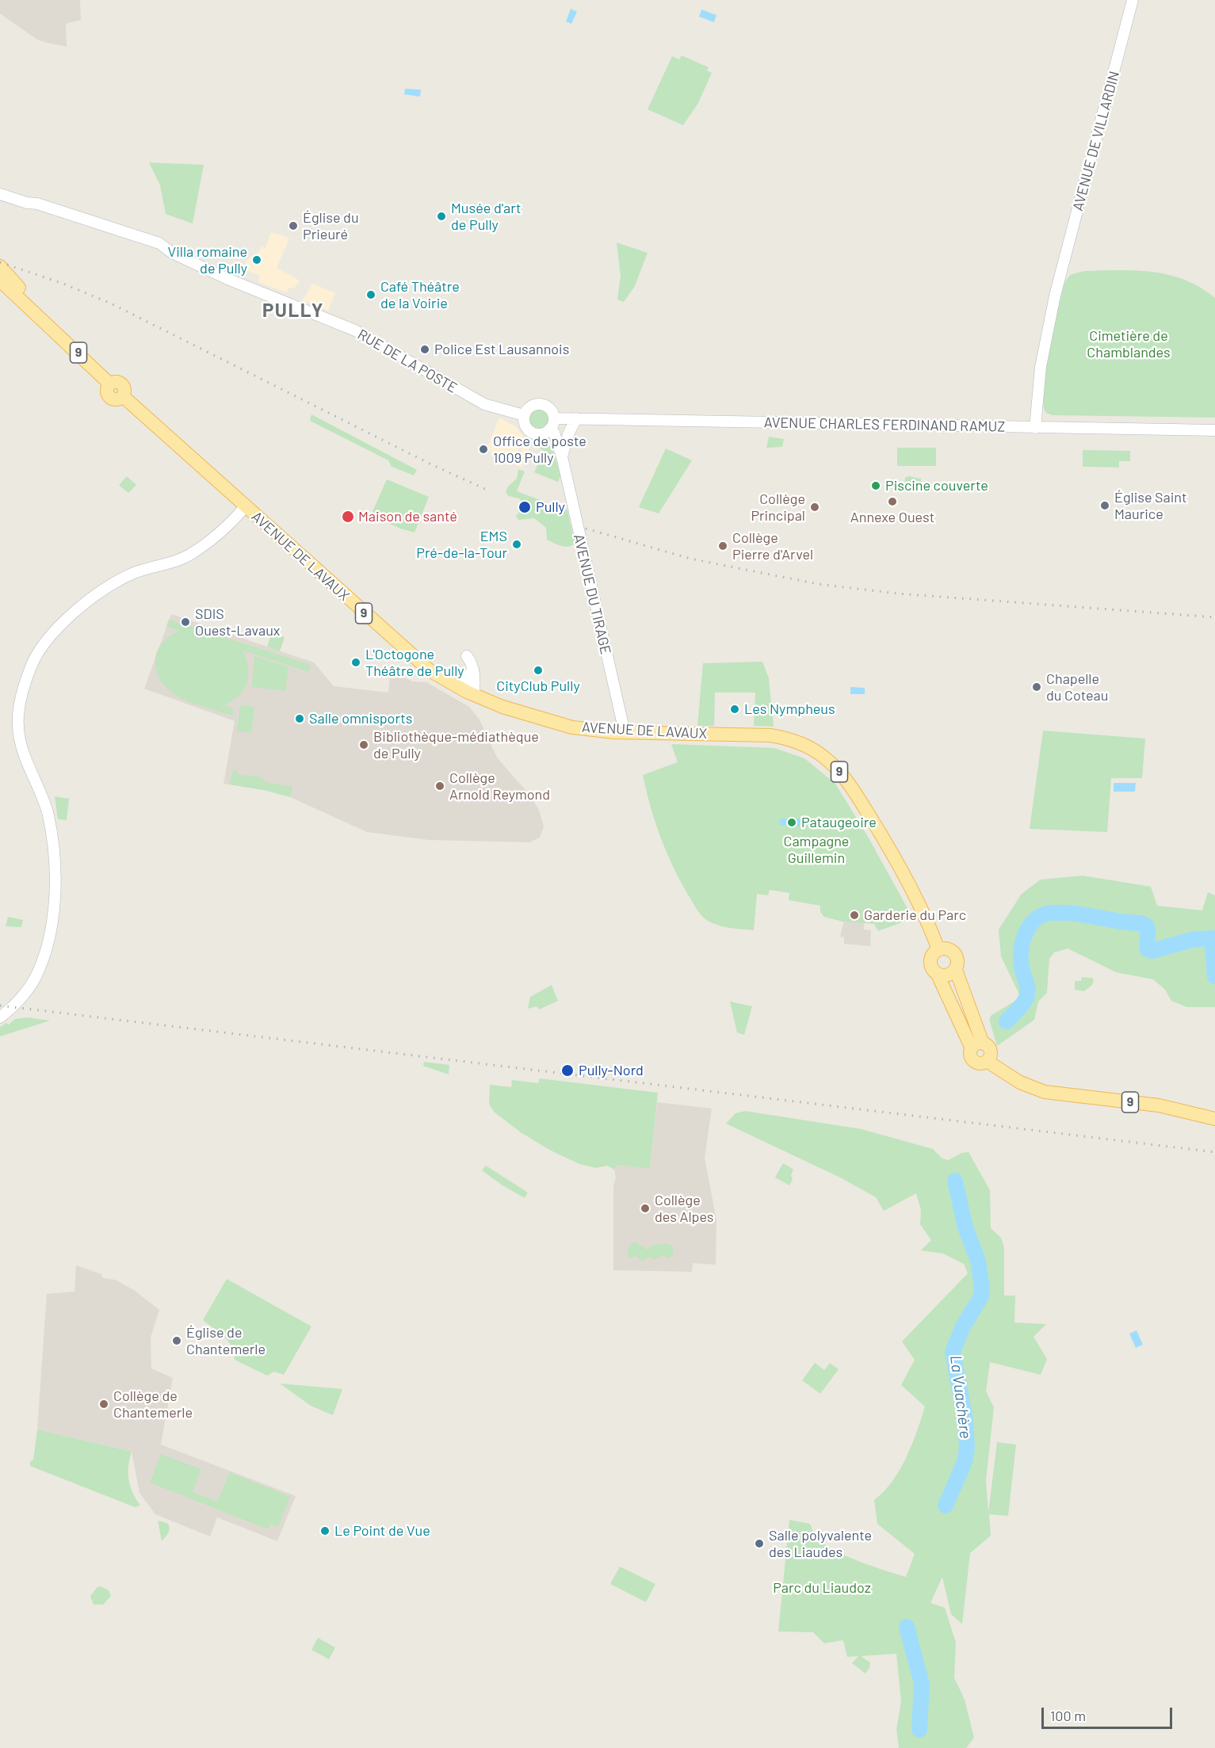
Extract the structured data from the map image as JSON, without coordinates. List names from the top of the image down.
{
  "streets": {
    "main road": ["9", "AVENUE DE LAVAUX"],
    "street": [
      "AVENUE DE VILLARDIN",
      "RUE DE LA POSTE",
      "AVENUE CHARLES FERDINAND RAMUZ",
      "AVENUE DU TIRAGE"
    ]
  },
  "crossings": [
    ["AVENUE DE VILLARDIN", "AVENUE CHARLES FERDINAND RAMUZ"],
    ["RUE DE LA POSTE", "AVENUE CHARLES FERDINAND RAMUZ"],
    ["RUE DE LA POSTE", "AVENUE DU TIRAGE"],
    ["AVENUE CHARLES FERDINAND RAMUZ", "AVENUE DU TIRAGE"],
    ["AVENUE DE LAVAUX", "AVENUE DU TIRAGE"]
  ],
  "districts": ["PULLY"],
  "water": ["La Vuachère"],
  "parks": ["Cimetière de Chamblandes", "Campagne Guillemin", "Parc du Liaudoz"],
  "places": [
    "Musée d'art de Pully",
    "Église du Prieuré",
    "Villa romaine de Pully",
    "Café Théâtre de la Voirie",
    "Police Est Lausannois",
    "Office de poste 1009 Pully",
    "Piscine couverte",
    "Annexe Ouest",
    "Église Saint Maurice",
    "Pully",
    "Collège Principal",
    "Maison de santé",
    "EMS Pré-de-la-Tour",
    "Collège Pierre d'Arvel",
    "SDIS Ouest-Lavaux",
    "L'Octogone Théâtre de Pully",
    "CityClub Pully",
    "Chapelle du Coteau",
    "Les Nympheus",
    "Salle omnisports",
    "Bibliothèque-médiathèque de Pully",
    "Collège Arnold Reymond",
    "Pataugeoire",
    "Garderie du Parc",
    "Pully-Nord",
    "Collège des Alpes",
    "Église de Chantemerle",
    "Collège de Chantemerle",
    "Le Point de Vue",
    "Salle polyvalente des Liaudes"
  ],
  "scale_bar": "100 m"
}
